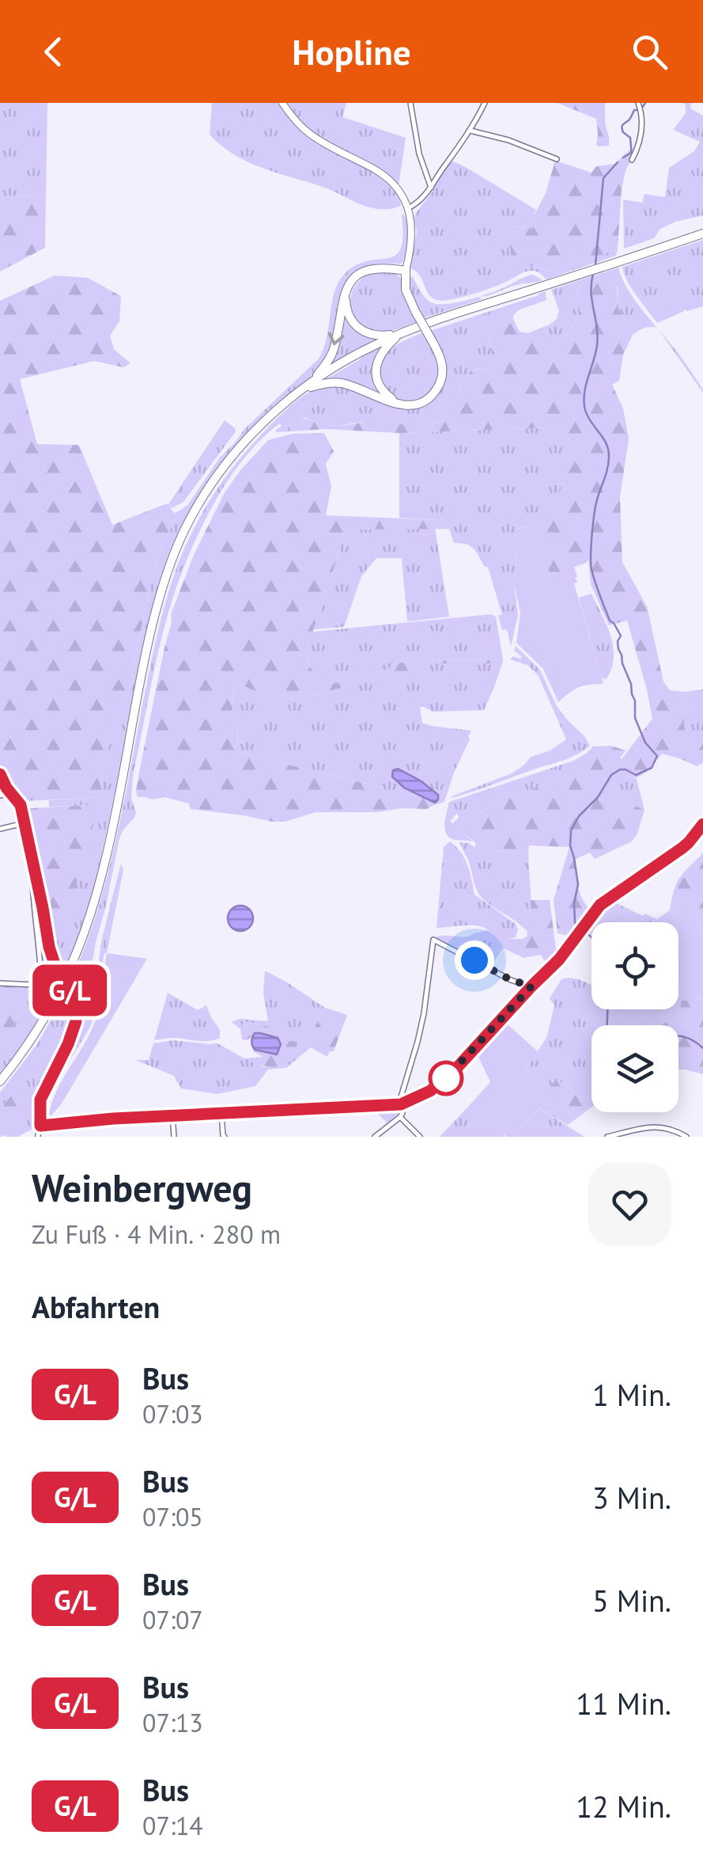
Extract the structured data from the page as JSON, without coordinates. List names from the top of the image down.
{
  "lines": ["bus line G/L"],
  "page": {
    "header": "Hopline",
    "on_map": "G/L",
    "heading": [
      ["Weinbergweg", "Zu Fuß · 4 Min. · 280 m"],
      "Abfahrten"
    ],
    "list": [
      {
        "mark": "G/L",
        "name": "Bus",
        "note": "07:03",
        "value": "1 Min."
      },
      {
        "mark": "G/L",
        "name": "Bus",
        "note": "07:05",
        "value": "3 Min."
      },
      {
        "mark": "G/L",
        "name": "Bus",
        "note": "07:07",
        "value": "5 Min."
      },
      {
        "mark": "G/L",
        "name": "Bus",
        "note": "07:13",
        "value": "11 Min."
      },
      {
        "mark": "G/L",
        "name": "Bus",
        "note": "07:14",
        "value": "12 Min."
      }
    ]
  }
}
